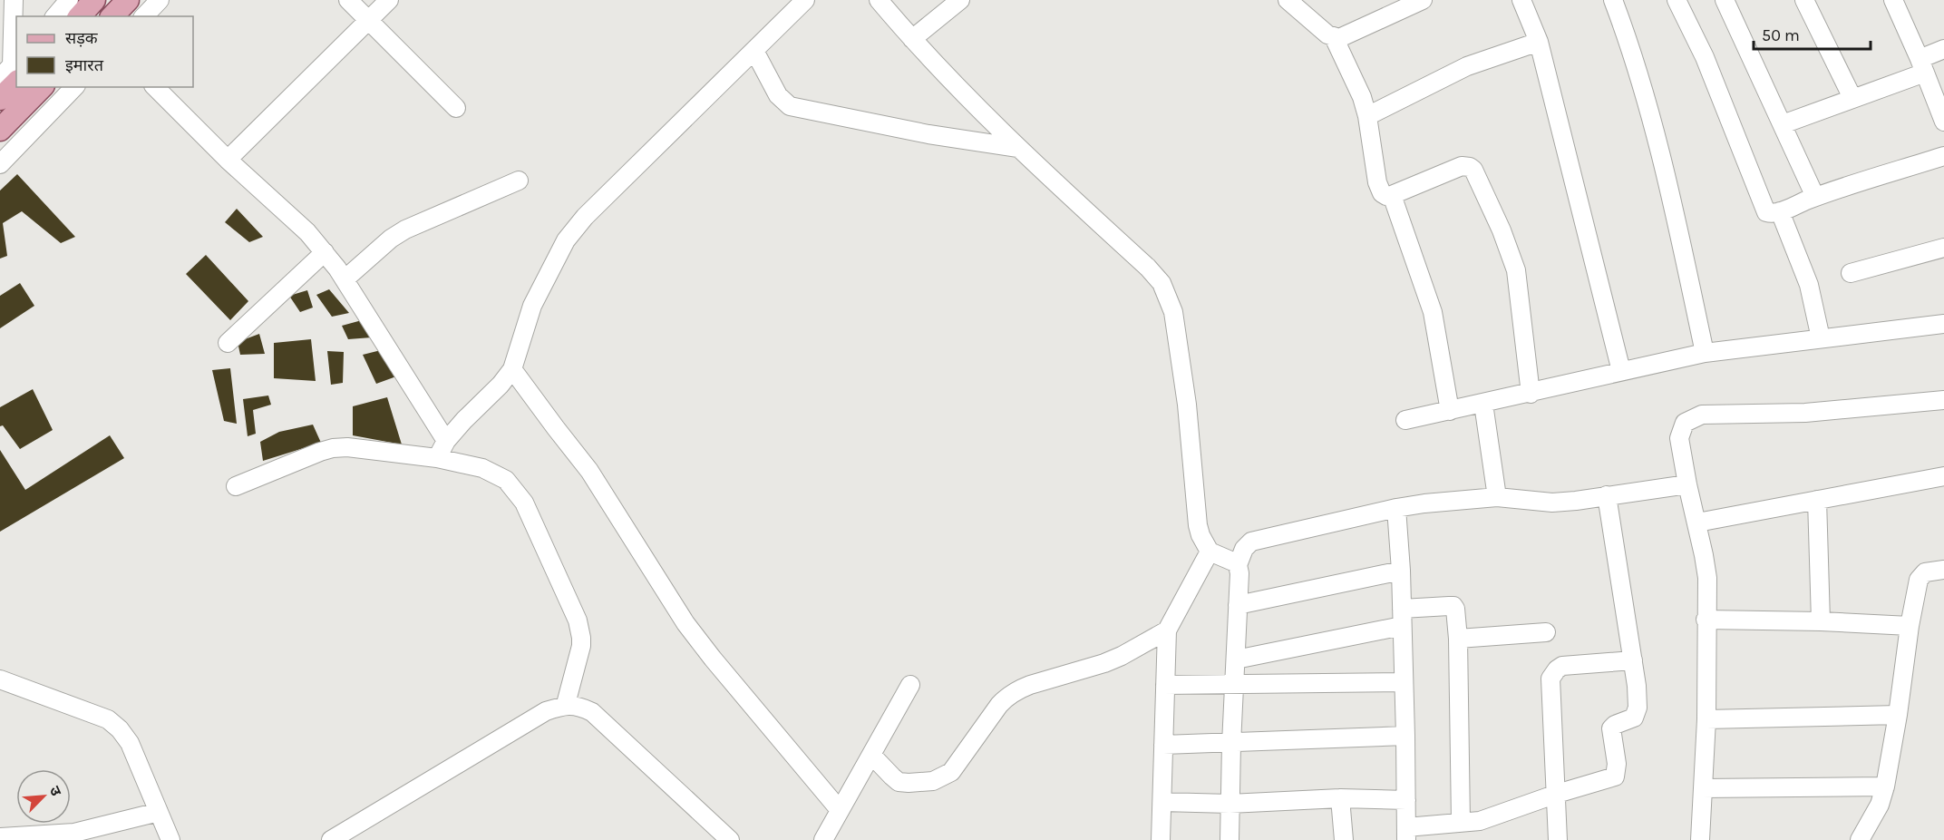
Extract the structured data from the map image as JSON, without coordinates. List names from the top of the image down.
{
  "legend": ["सड़क", "इमारत"],
  "scale_bar": "50 m",
  "north": "top right"
}
